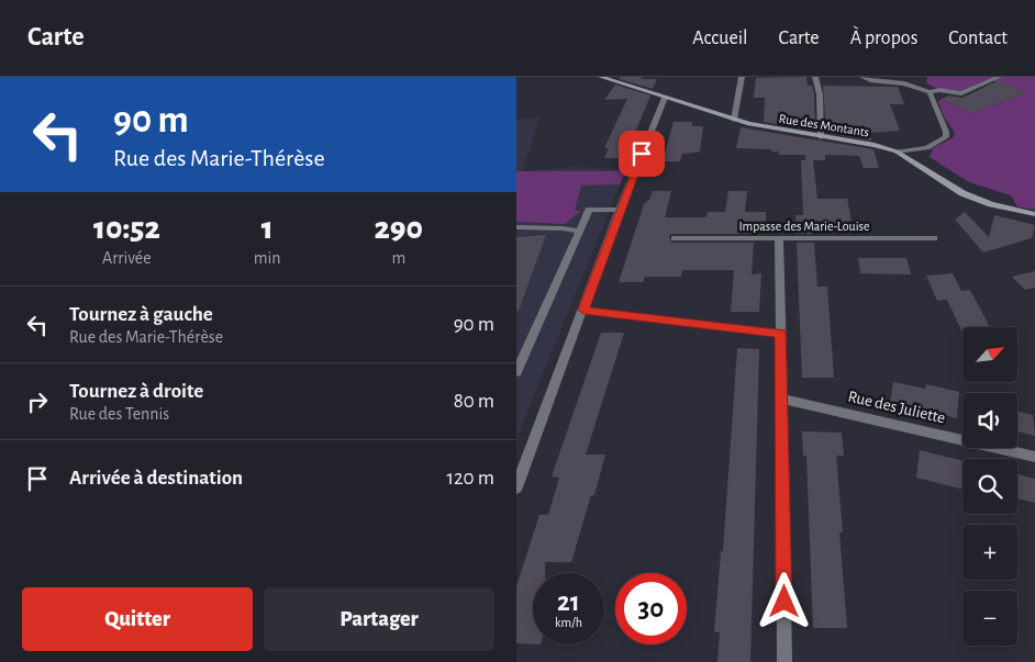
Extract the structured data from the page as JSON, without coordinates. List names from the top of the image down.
{
  "streets": {
    "street": ["Rue des Montants", "Impasse des Marie-Louise", "Rue des Juliette"]
  },
  "north": "top right",
  "page": {
    "header": "Carte",
    "nav": [
      "Accueil",
      "Carte",
      "À propos",
      "Contact"
    ],
    "turn": ["90 m", "Rue des Marie-Thérèse"],
    "eta": [
      "10:52",
      "Arrivée",
      "1",
      "min",
      "290",
      "m"
    ],
    "list": [
      {
        "name": "Tournez à gauche",
        "note": "Rue des Marie-Thérèse",
        "value": "90 m"
      },
      {
        "name": "Tournez à droite",
        "note": "Rue des Tennis",
        "value": "80 m"
      },
      {
        "name": "Arrivée à destination",
        "value": "120 m"
      }
    ],
    "map_buttons": ["+", "−"],
    "speed": "21 km/h",
    "limit": "30",
    "buttons": ["Quitter", "Partager"]
  }
}
